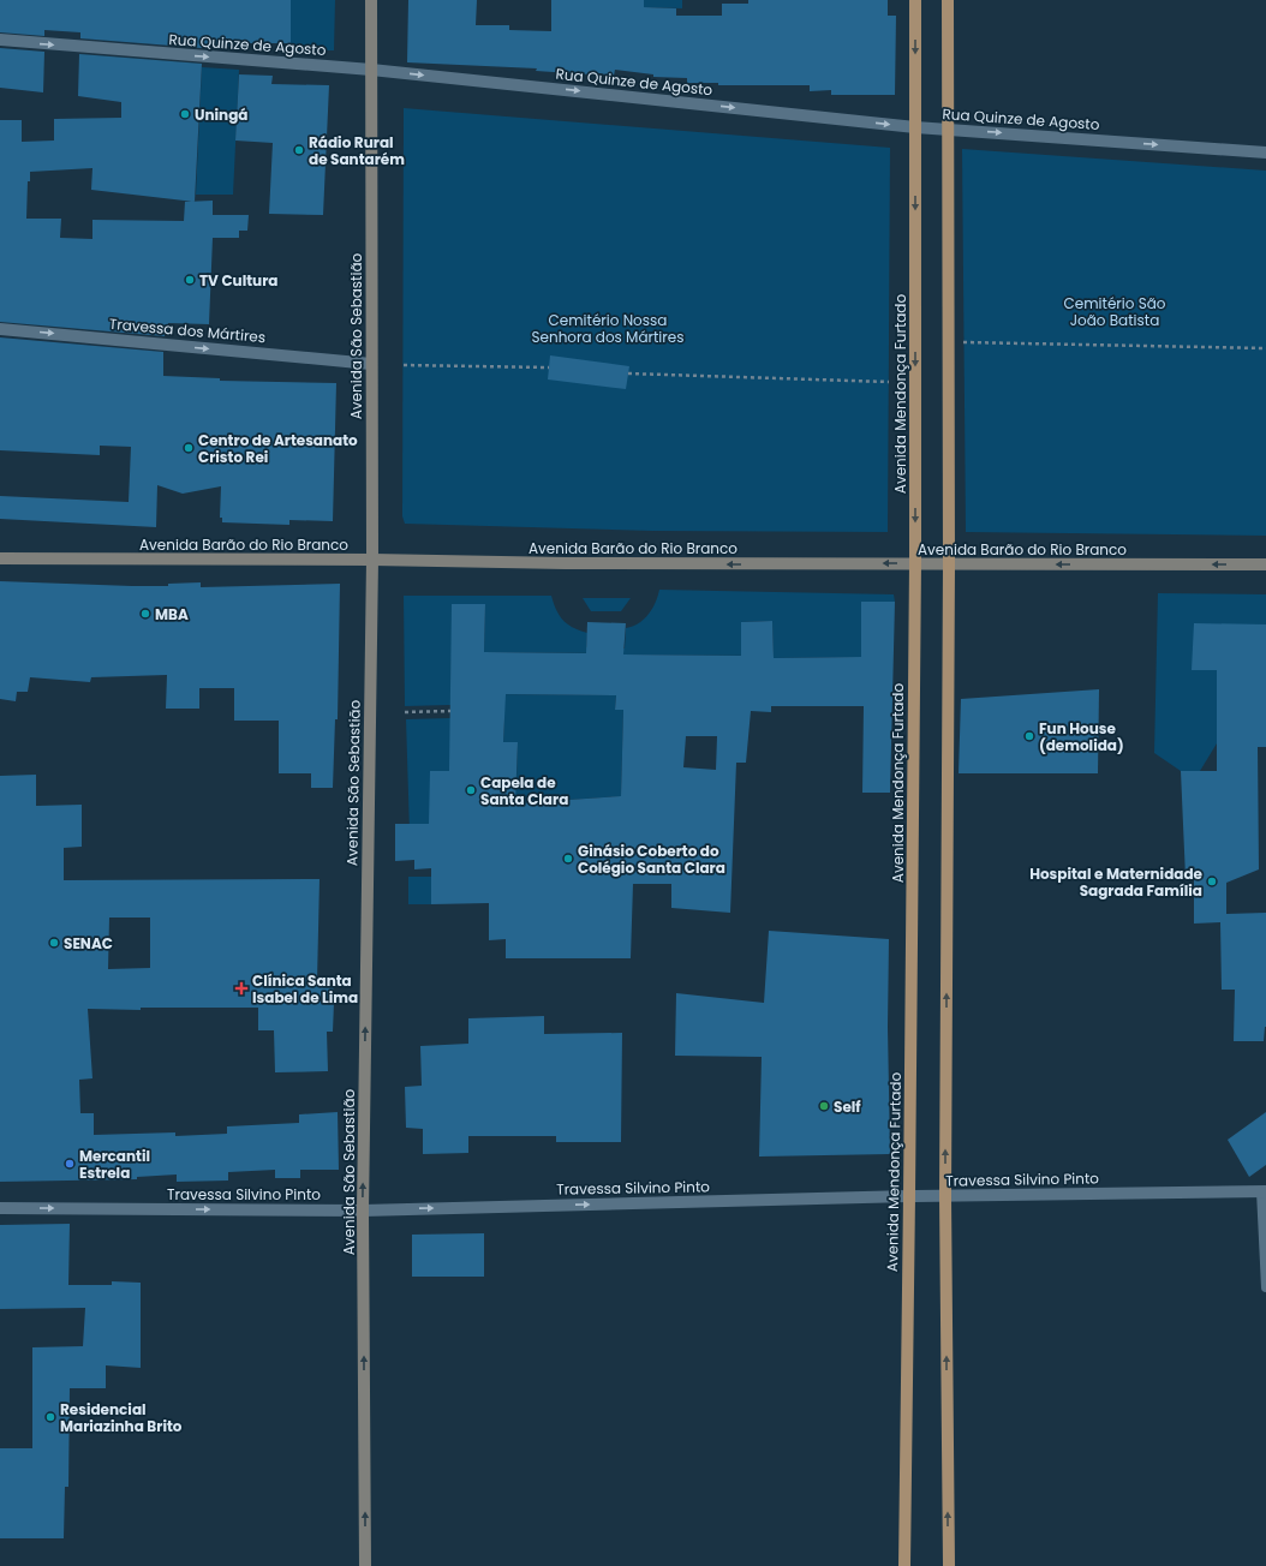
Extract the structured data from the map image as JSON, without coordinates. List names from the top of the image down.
{
  "streets": {
    "main road": ["Avenida São Sebastião", "Avenida Mendonça Furtado", "Avenida Barão do Rio Branco"],
    "street": ["Rua Quinze de Agosto", "Travessa dos Mártires", "Travessa Silvino Pinto"]
  },
  "crossings": [
    ["Rua Quinze de Agosto", "Avenida São Sebastião"],
    ["Rua Quinze de Agosto", "Avenida Mendonça Furtado"],
    ["Travessa dos Mártires", "Avenida São Sebastião"],
    ["Avenida São Sebastião", "Avenida Barão do Rio Branco"],
    ["Avenida São Sebastião", "Travessa Silvino Pinto"],
    ["Avenida Mendonça Furtado", "Avenida Barão do Rio Branco"],
    ["Avenida Mendonça Furtado", "Travessa Silvino Pinto"]
  ],
  "one_way": [
    "Rua Quinze de Agosto",
    "Travessa dos Mártires",
    "Avenida São Sebastião",
    "Avenida Barão do Rio Branco",
    "Travessa Silvino Pinto"
  ],
  "parks": ["Cemitério São João Batista", "Cemitério Nossa Senhora dos Mártires"],
  "places": {
    "other": [
      "Uningá",
      "Rádio Rural de Santarém",
      "TV Cultura",
      "Centro de Artesanato Cristo Rei",
      "MBA",
      "Fun House (demolida)",
      "Capela de Santa Clara",
      "Ginásio Coberto do Colégio Santa Clara",
      "Hospital e Maternidade Sagrada Família",
      "SENAC",
      "Self",
      "Mercantil Estrela",
      "Residencial Mariazinha Brito"
    ],
    "health": ["Clínica Santa Isabel de Lima"]
  }
}
